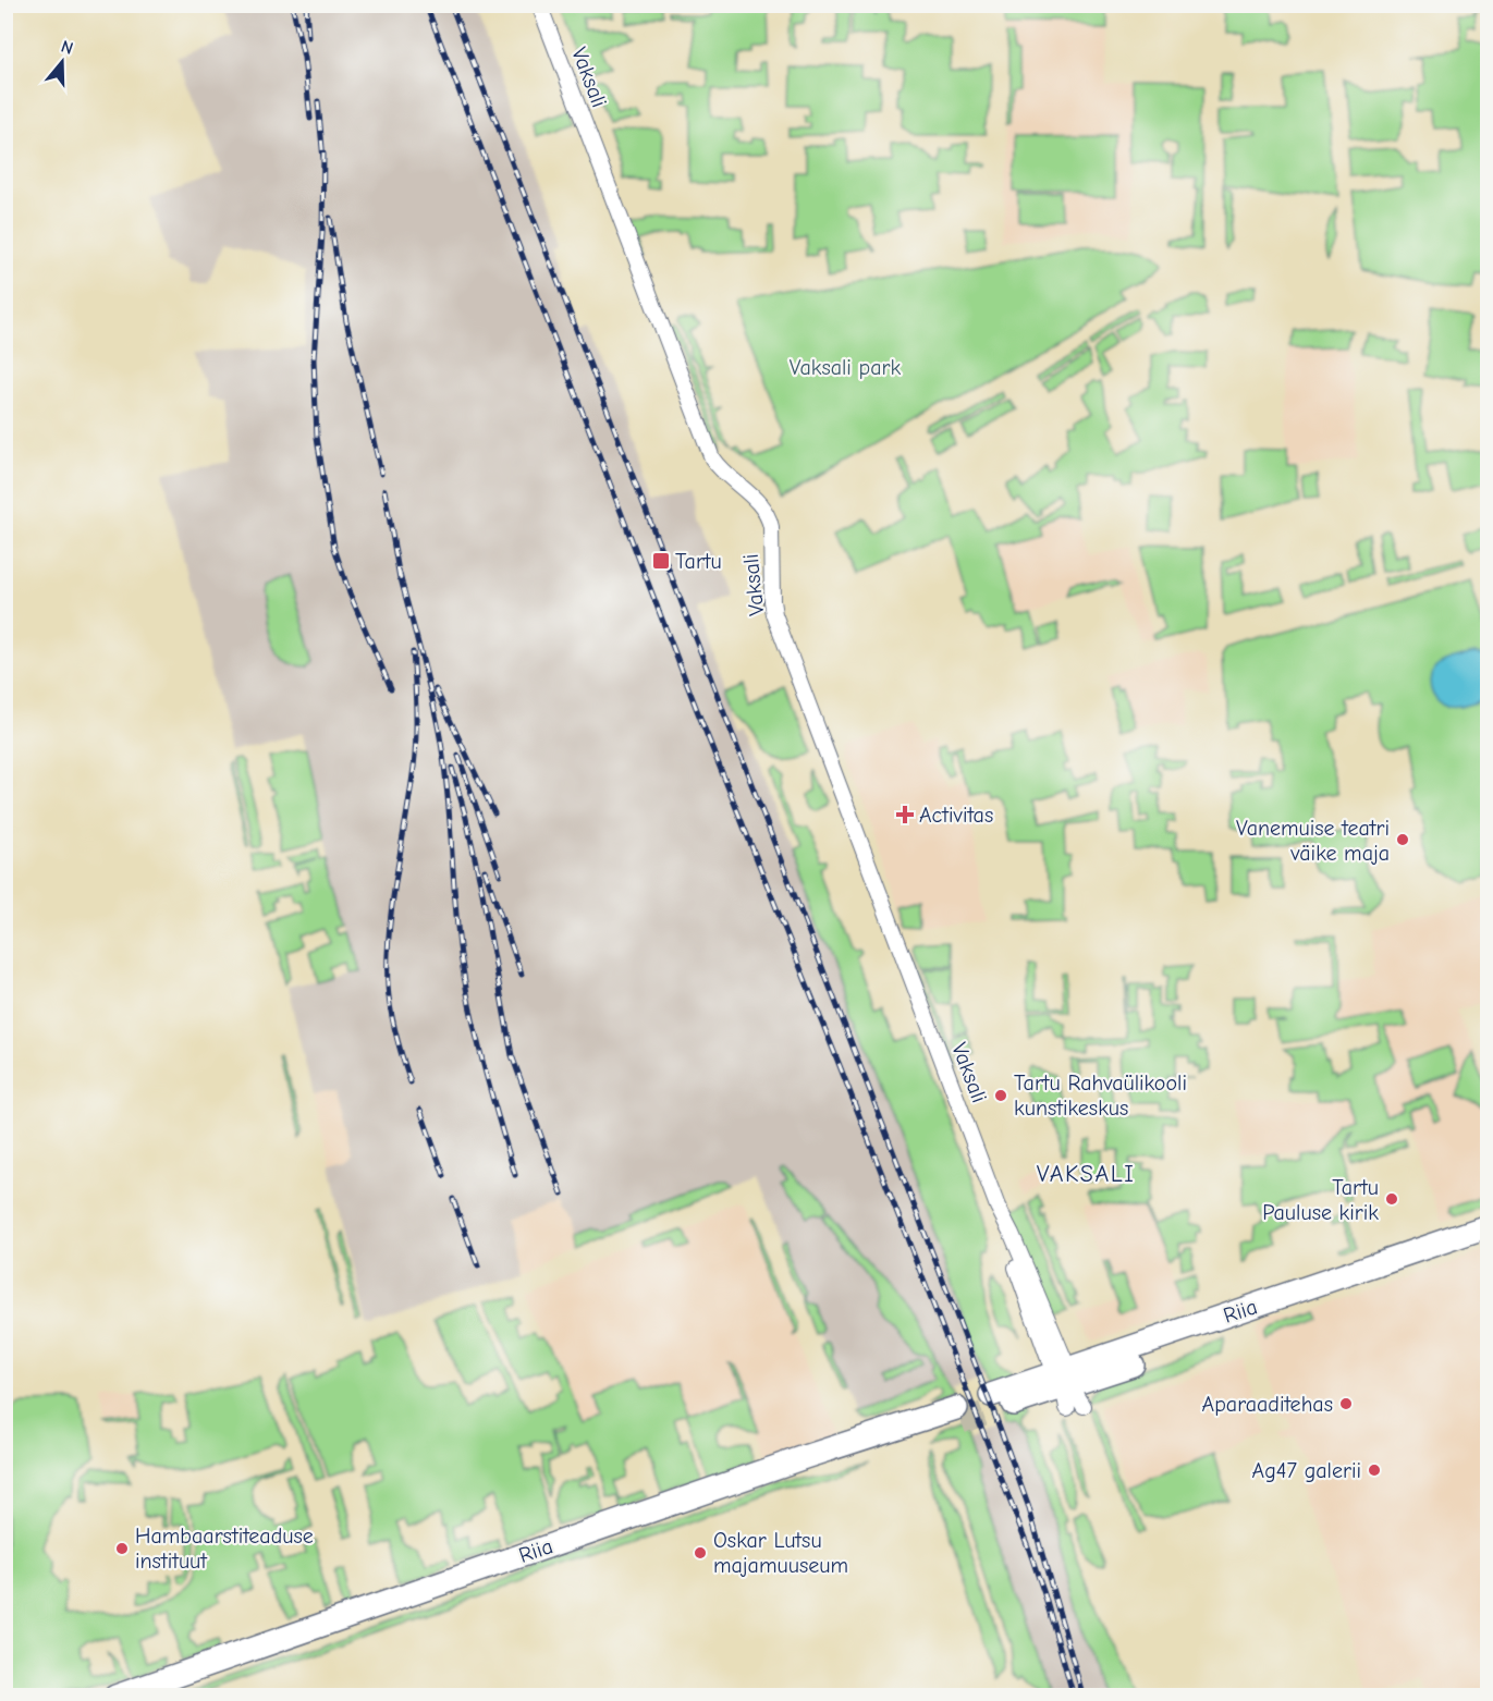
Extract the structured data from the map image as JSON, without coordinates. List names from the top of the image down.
{
  "streets": {
    "highway": ["Riia"],
    "street": ["Vaksali"]
  },
  "crossings": [
    ["Vaksali", "Riia"]
  ],
  "districts": ["VAKSALI"],
  "parks": ["Vaksali park"],
  "places": {
    "transit": ["Tartu"],
    "health": ["Activitas"],
    "other": [
      "Vanemuise teatri väike maja",
      "Tartu Rahvaülikooli kunstikeskus",
      "Tartu Pauluse kirik",
      "Aparaaditehas",
      "Ag47 galerii",
      "Hambaarstiteaduse instituut",
      "Oskar Lutsu majamuuseum"
    ]
  },
  "north": "top"
}
